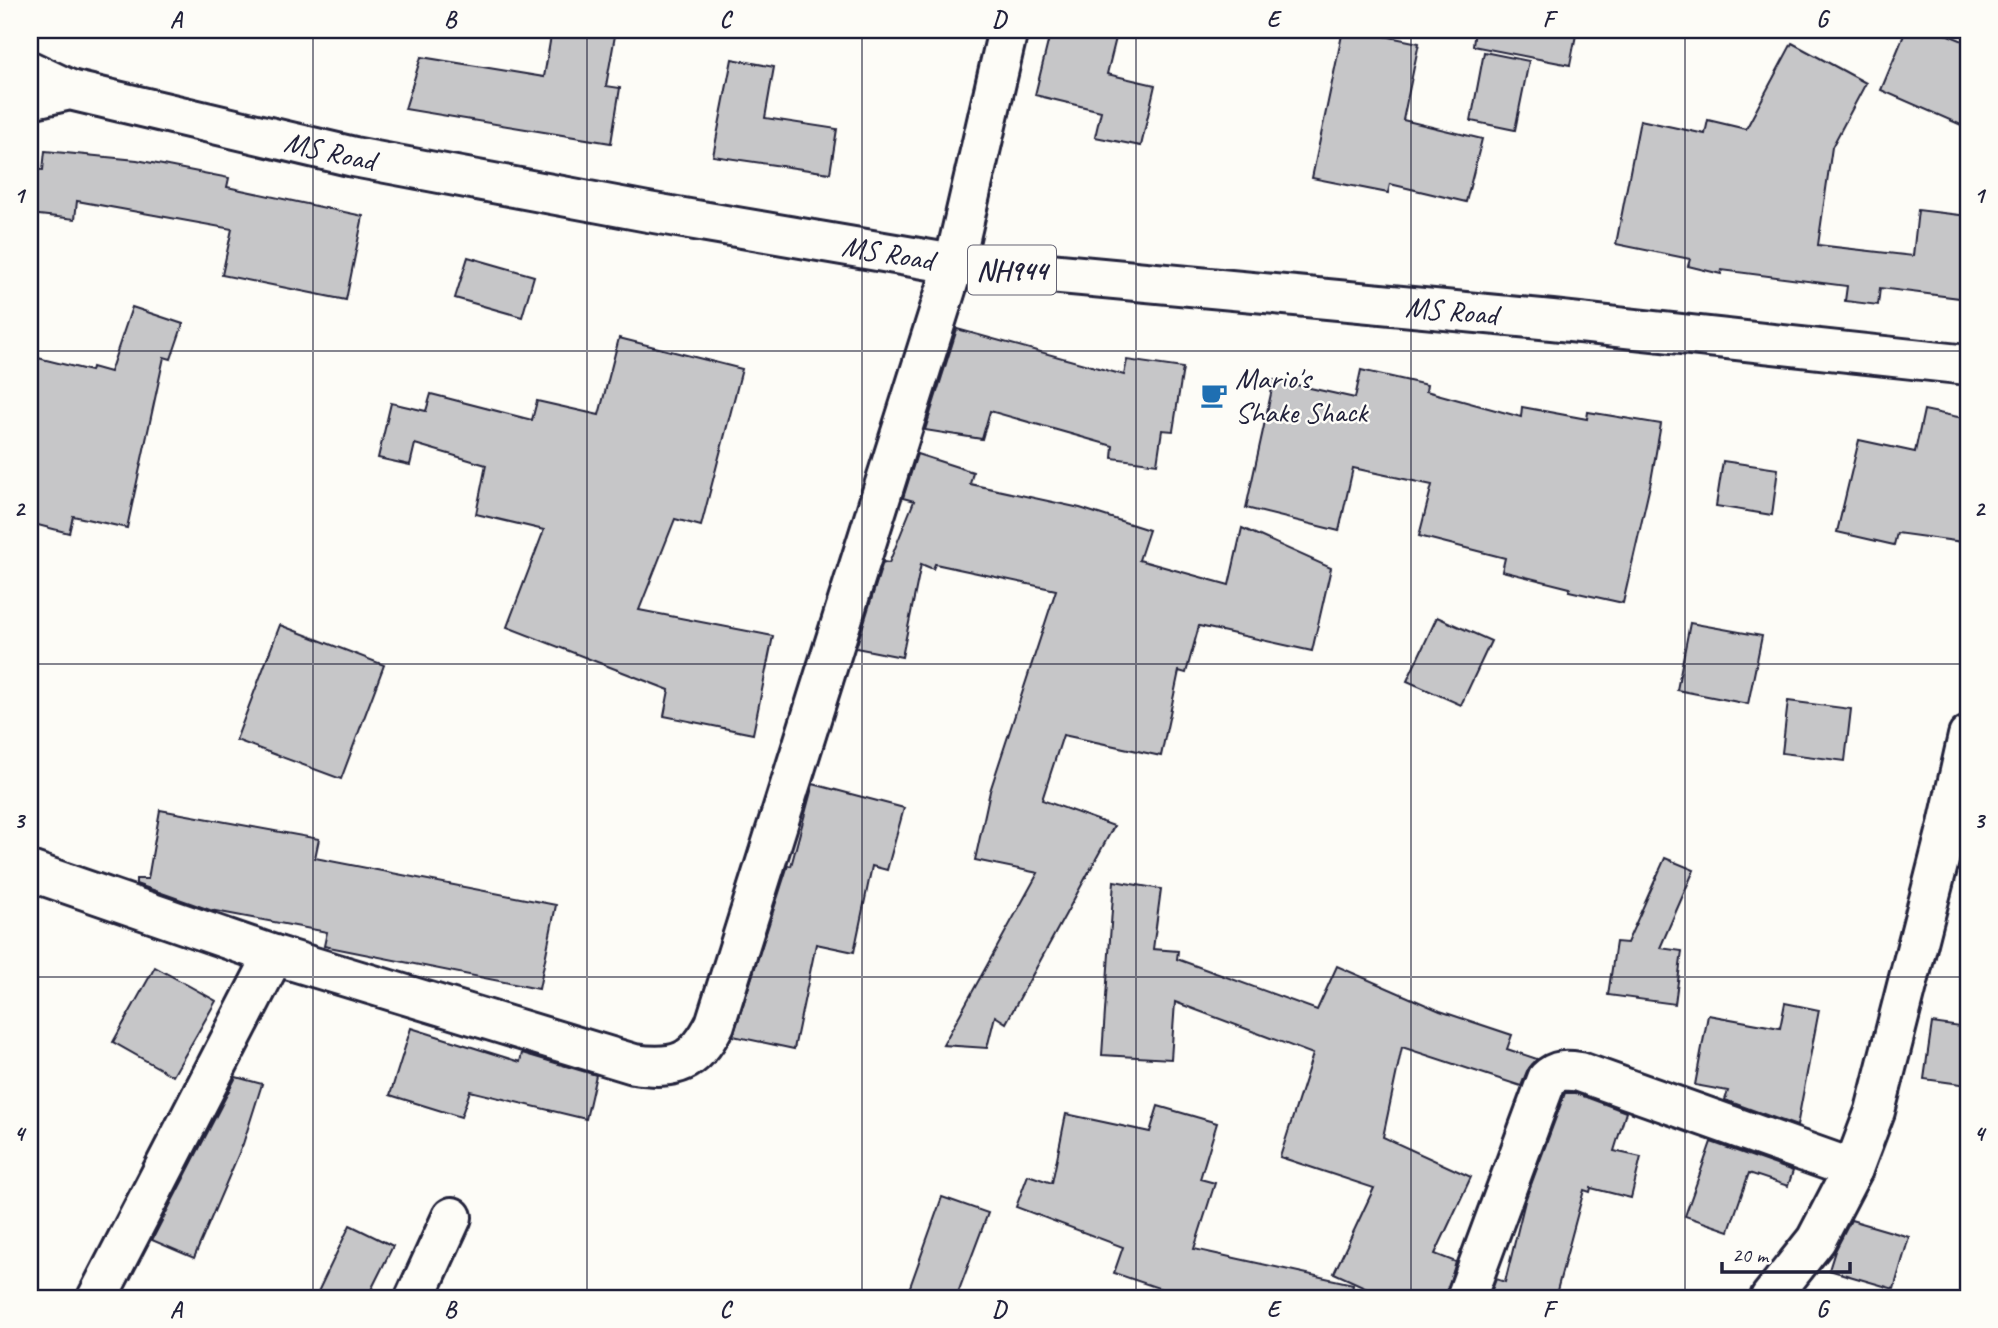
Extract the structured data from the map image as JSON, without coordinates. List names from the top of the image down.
{
  "streets": {
    "main road": ["MS Road", "NH944"]
  },
  "places": {
    "cafe": ["Mario's Shake Shack"]
  },
  "scale_bar": "20 m",
  "grid": {
    "columns": [
      "A",
      "B",
      "C",
      "D",
      "E",
      "F",
      "G"
    ],
    "rows": [
      "1",
      "2",
      "3",
      "4"
    ]
  }
}
